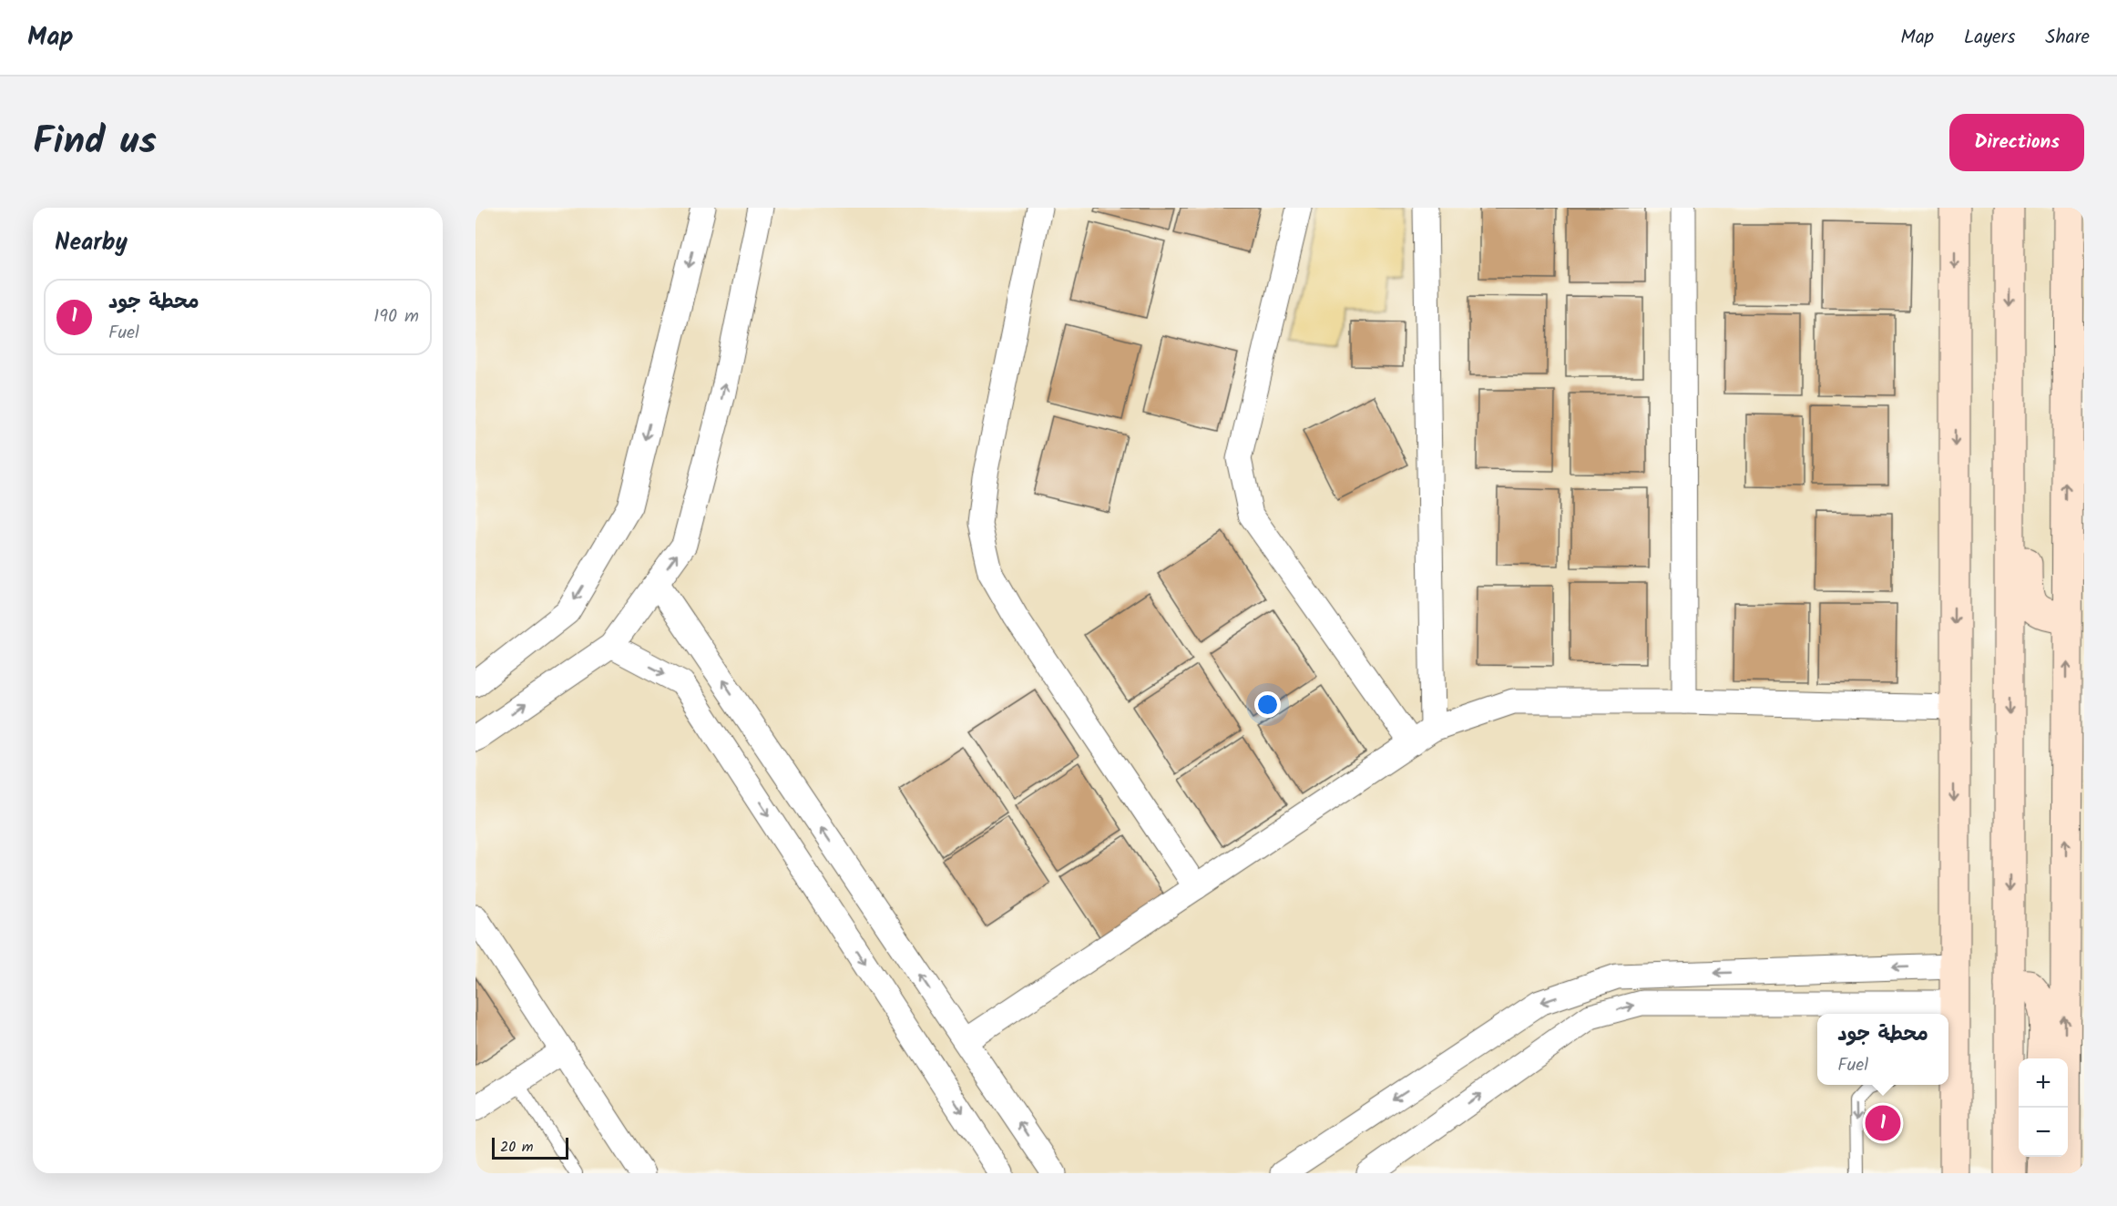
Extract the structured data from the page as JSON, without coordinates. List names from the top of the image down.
{
  "scale_bar": "20 m",
  "page": {
    "header": "Map",
    "nav": ["Map", "Layers", "Share"],
    "title": "Find us",
    "buttons": "Directions",
    "heading": "Nearby",
    "list": [
      {
        "mark": "1",
        "name": "محطة جود",
        "note": "Fuel",
        "value": "190 m"
      }
    ],
    "popup": ["محطة جود", "Fuel"],
    "map_buttons": ["+", "−"],
    "pins": "1",
    "scale": "20 m"
  }
}
